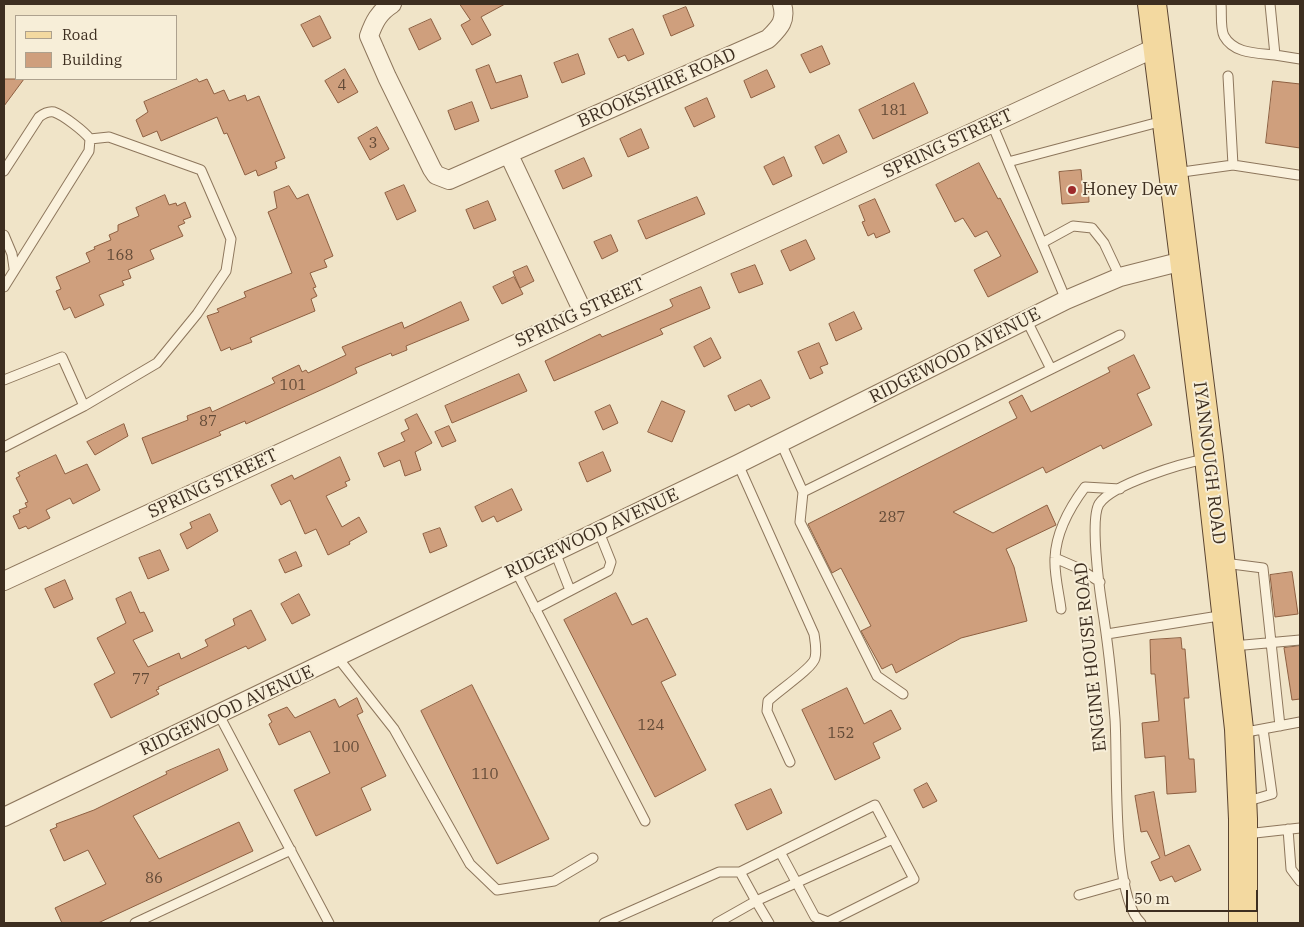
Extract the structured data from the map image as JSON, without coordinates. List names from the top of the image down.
{
  "streets": {
    "main road": ["IYANNOUGH ROAD"],
    "street": ["BROOKSHIRE ROAD", "SPRING STREET", "RIDGEWOOD AVENUE"],
    "lane": ["ENGINE HOUSE ROAD"]
  },
  "crossings": [
    ["SPRING STREET", "IYANNOUGH ROAD"],
    ["RIDGEWOOD AVENUE", "IYANNOUGH ROAD"],
    ["IYANNOUGH ROAD", "ENGINE HOUSE ROAD"]
  ],
  "places": ["Honey Dew"],
  "house_numbers": [
    "4",
    "181",
    "3",
    "168",
    "101",
    "87",
    "287",
    "77",
    "124",
    "152",
    "100",
    "110",
    "86"
  ],
  "legend": ["Road", "Building"],
  "scale_bar": "50 m"
}
